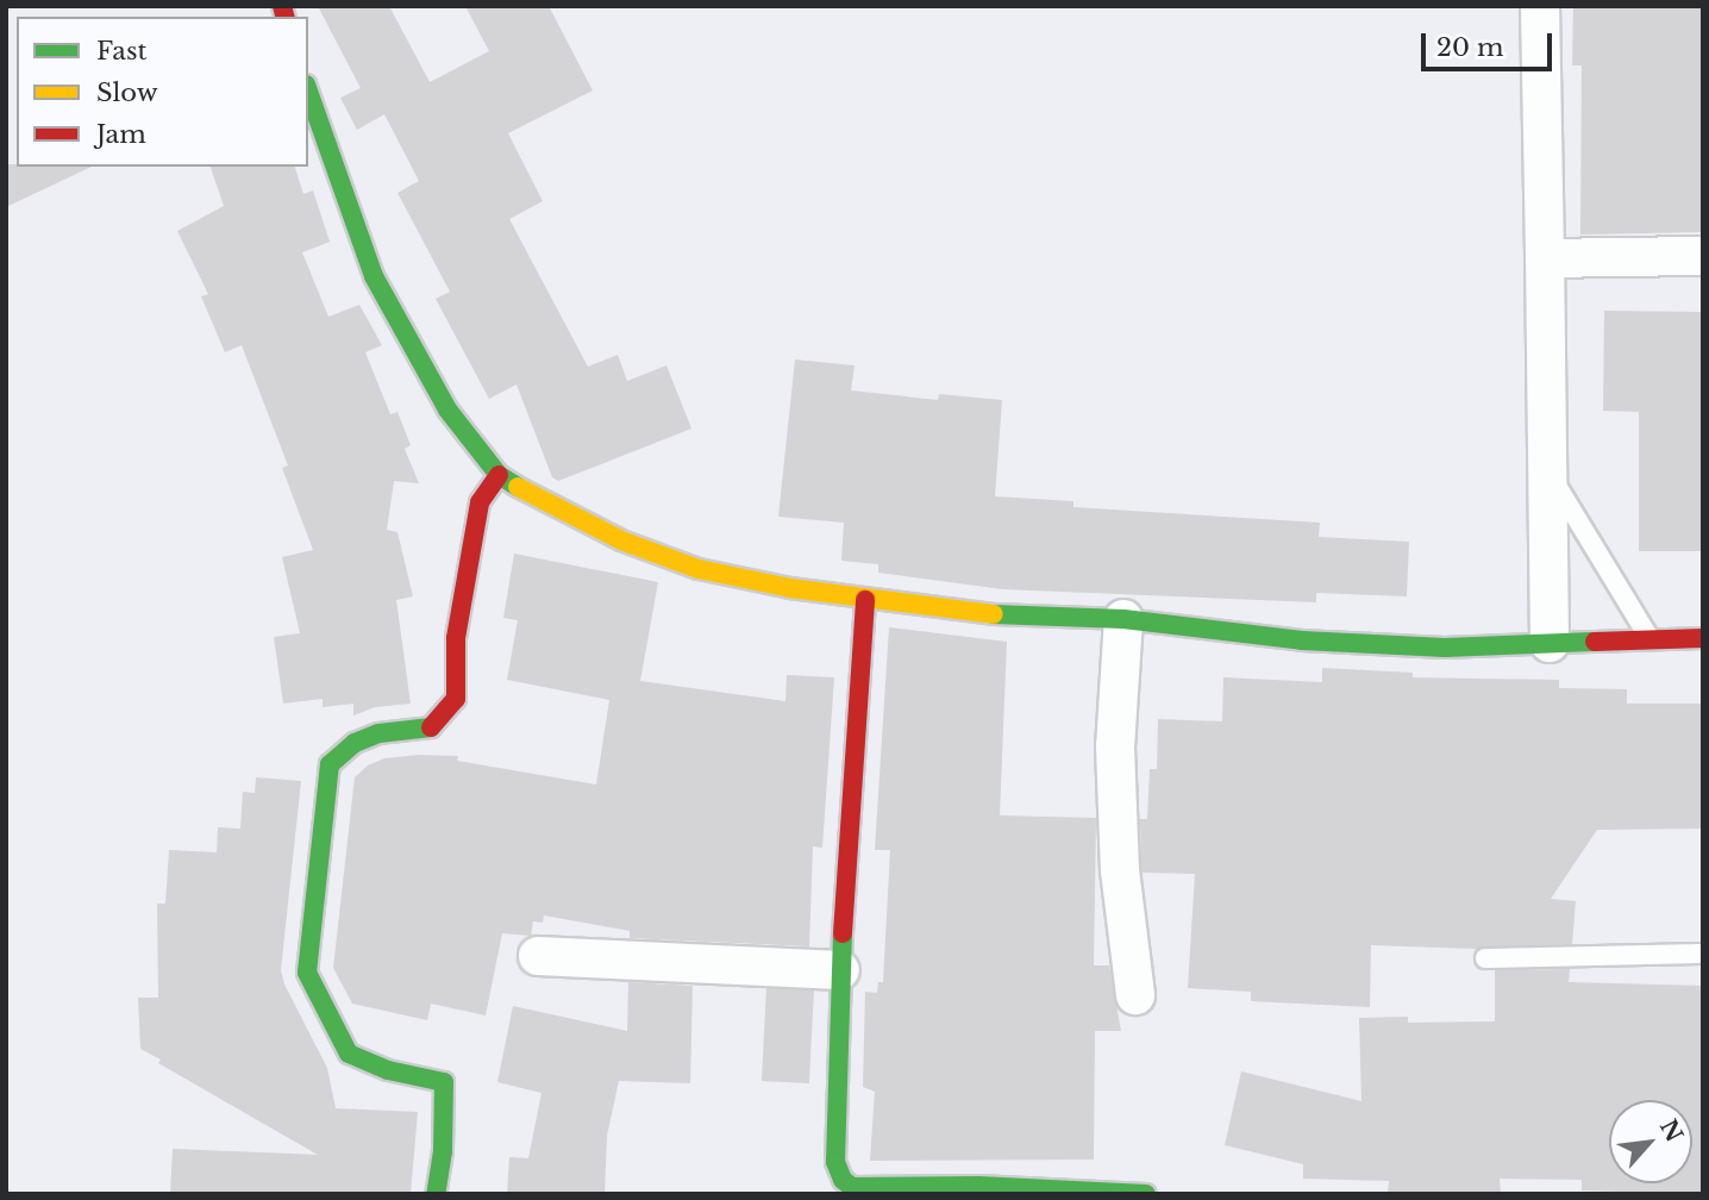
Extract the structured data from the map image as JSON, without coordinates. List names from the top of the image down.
{
  "legend": ["Fast", "Slow", "Jam"],
  "scale_bar": "20 m",
  "north": "top right"
}
